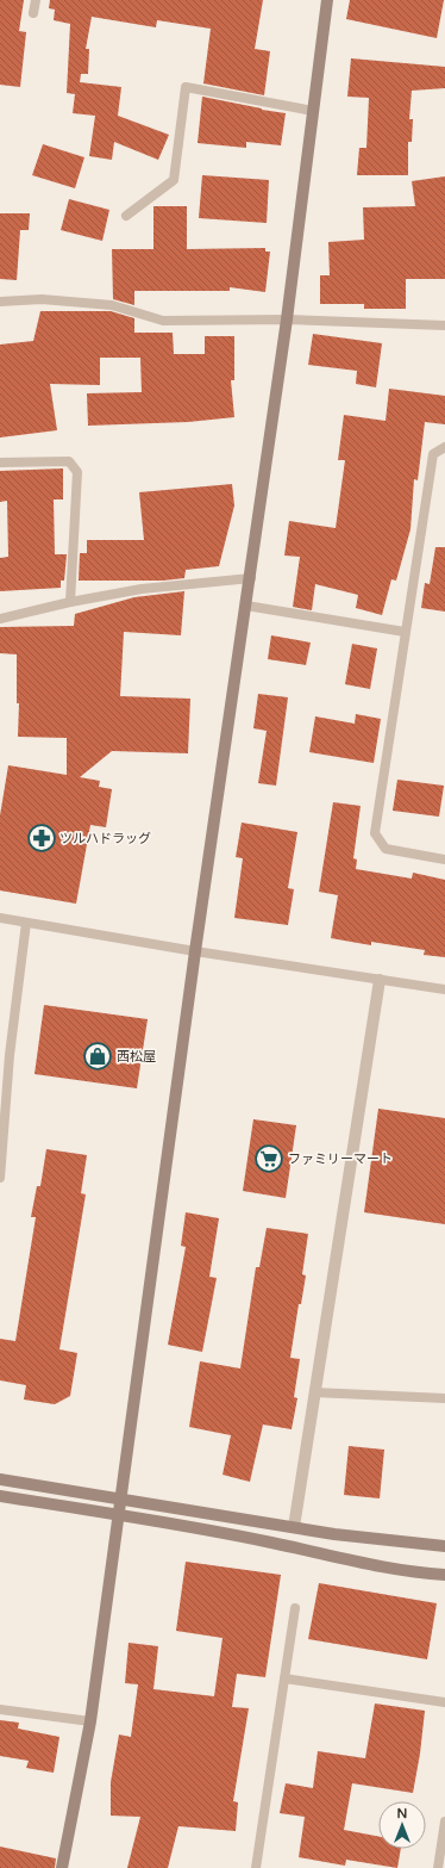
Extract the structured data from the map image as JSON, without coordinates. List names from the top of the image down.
{
  "places": {
    "pharmacy": ["ツルハドラッグ"],
    "shop": ["西松屋"],
    "supermarket": ["ファミリーマート"]
  },
  "north": "top"
}
